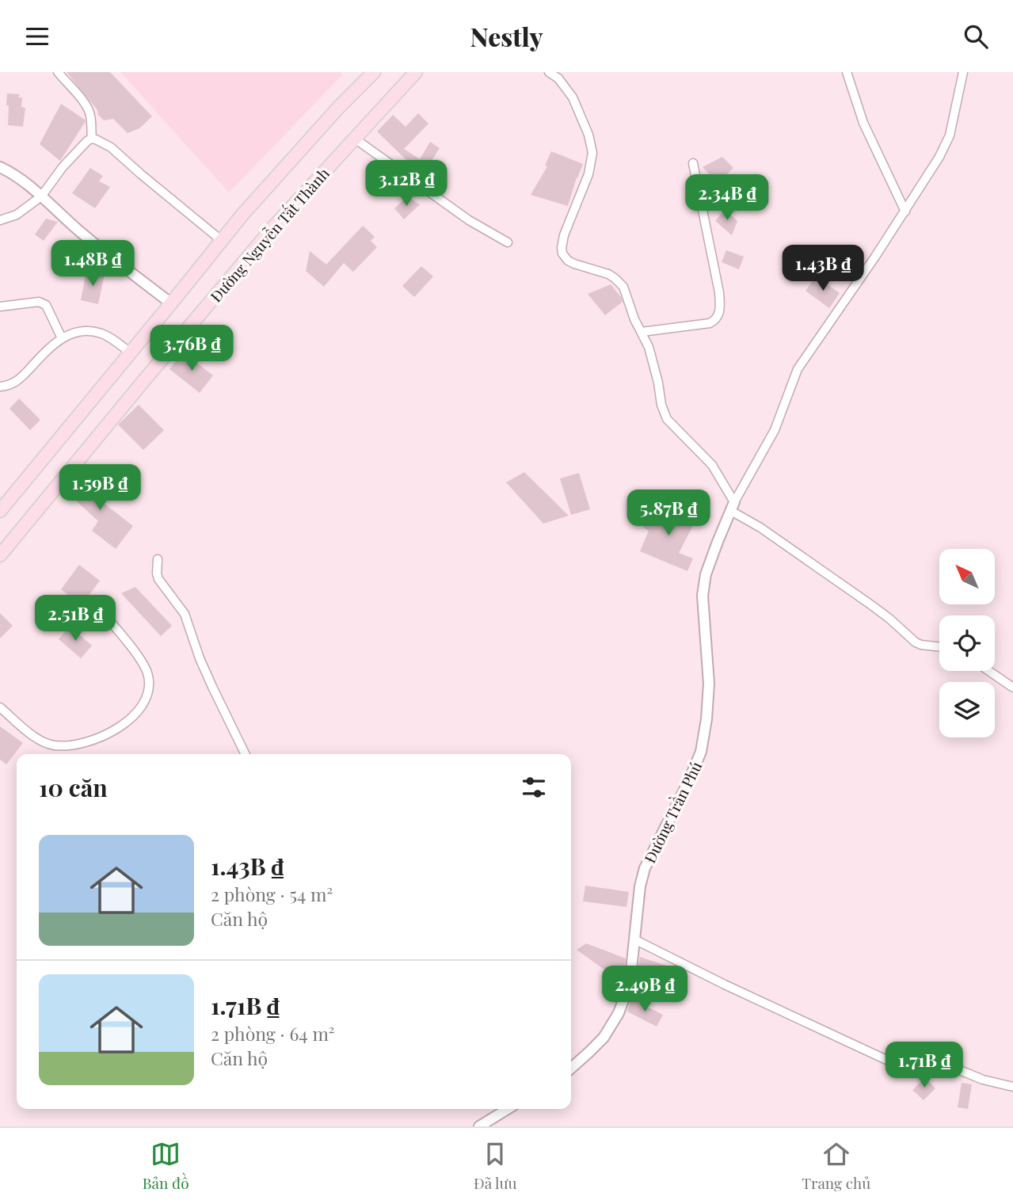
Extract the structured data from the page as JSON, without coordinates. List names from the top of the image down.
{
  "streets": {
    "main road": ["Đường Nguyễn Tất Thành"],
    "street": ["Đường Trần Phú"]
  },
  "north": "top left",
  "page": {
    "header": "Nestly",
    "price": [
      "3.12B ₫",
      "2.34B ₫",
      "1.48B ₫",
      "1.43B ₫",
      "3.76B ₫",
      "1.59B ₫",
      "5.87B ₫",
      "2.51B ₫",
      "2.49B ₫",
      "1.71B ₫"
    ],
    "heading": "10 căn",
    "list": [
      {
        "name": "1.43B ₫",
        "note": "2 phòng · 54 m² · Căn hộ"
      },
      {
        "name": "1.71B ₫",
        "note": "2 phòng · 64 m² · Căn hộ"
      }
    ],
    "tabs": ["Bản đồ", "Đã lưu", "Trang chủ"]
  }
}
